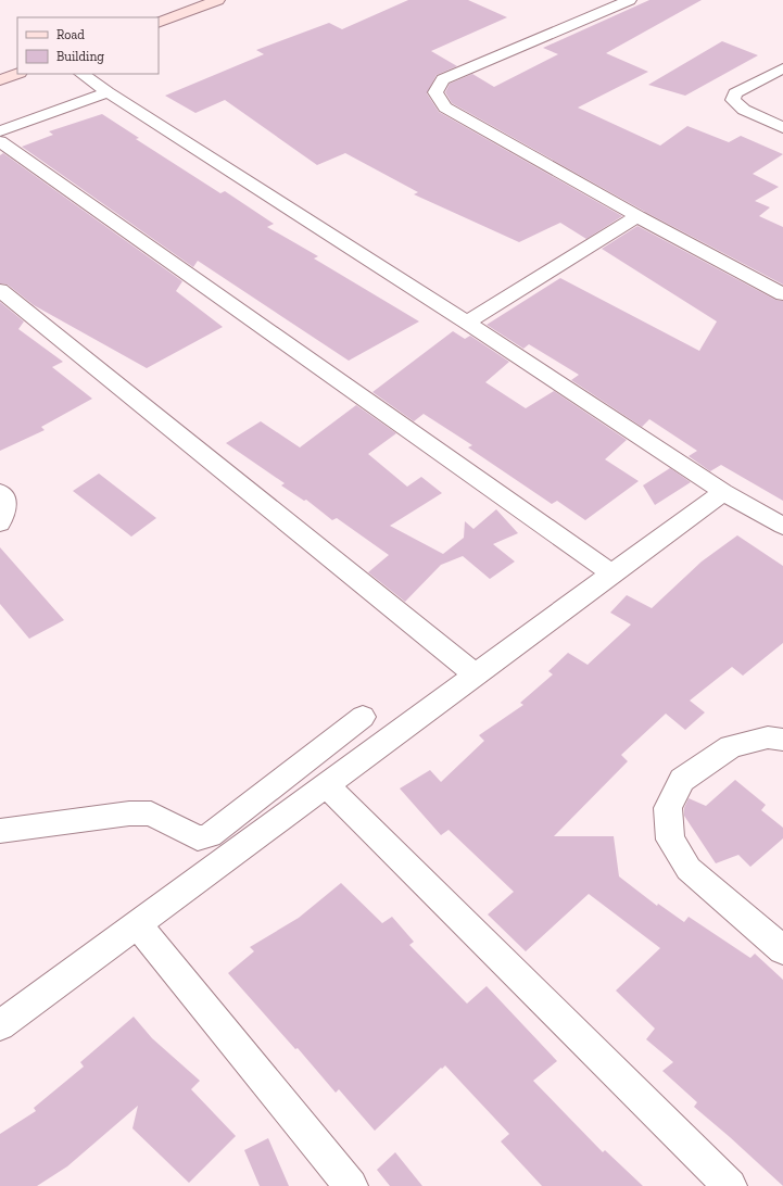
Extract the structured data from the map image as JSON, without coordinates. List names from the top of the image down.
{
  "legend": ["Road", "Building"]
}
